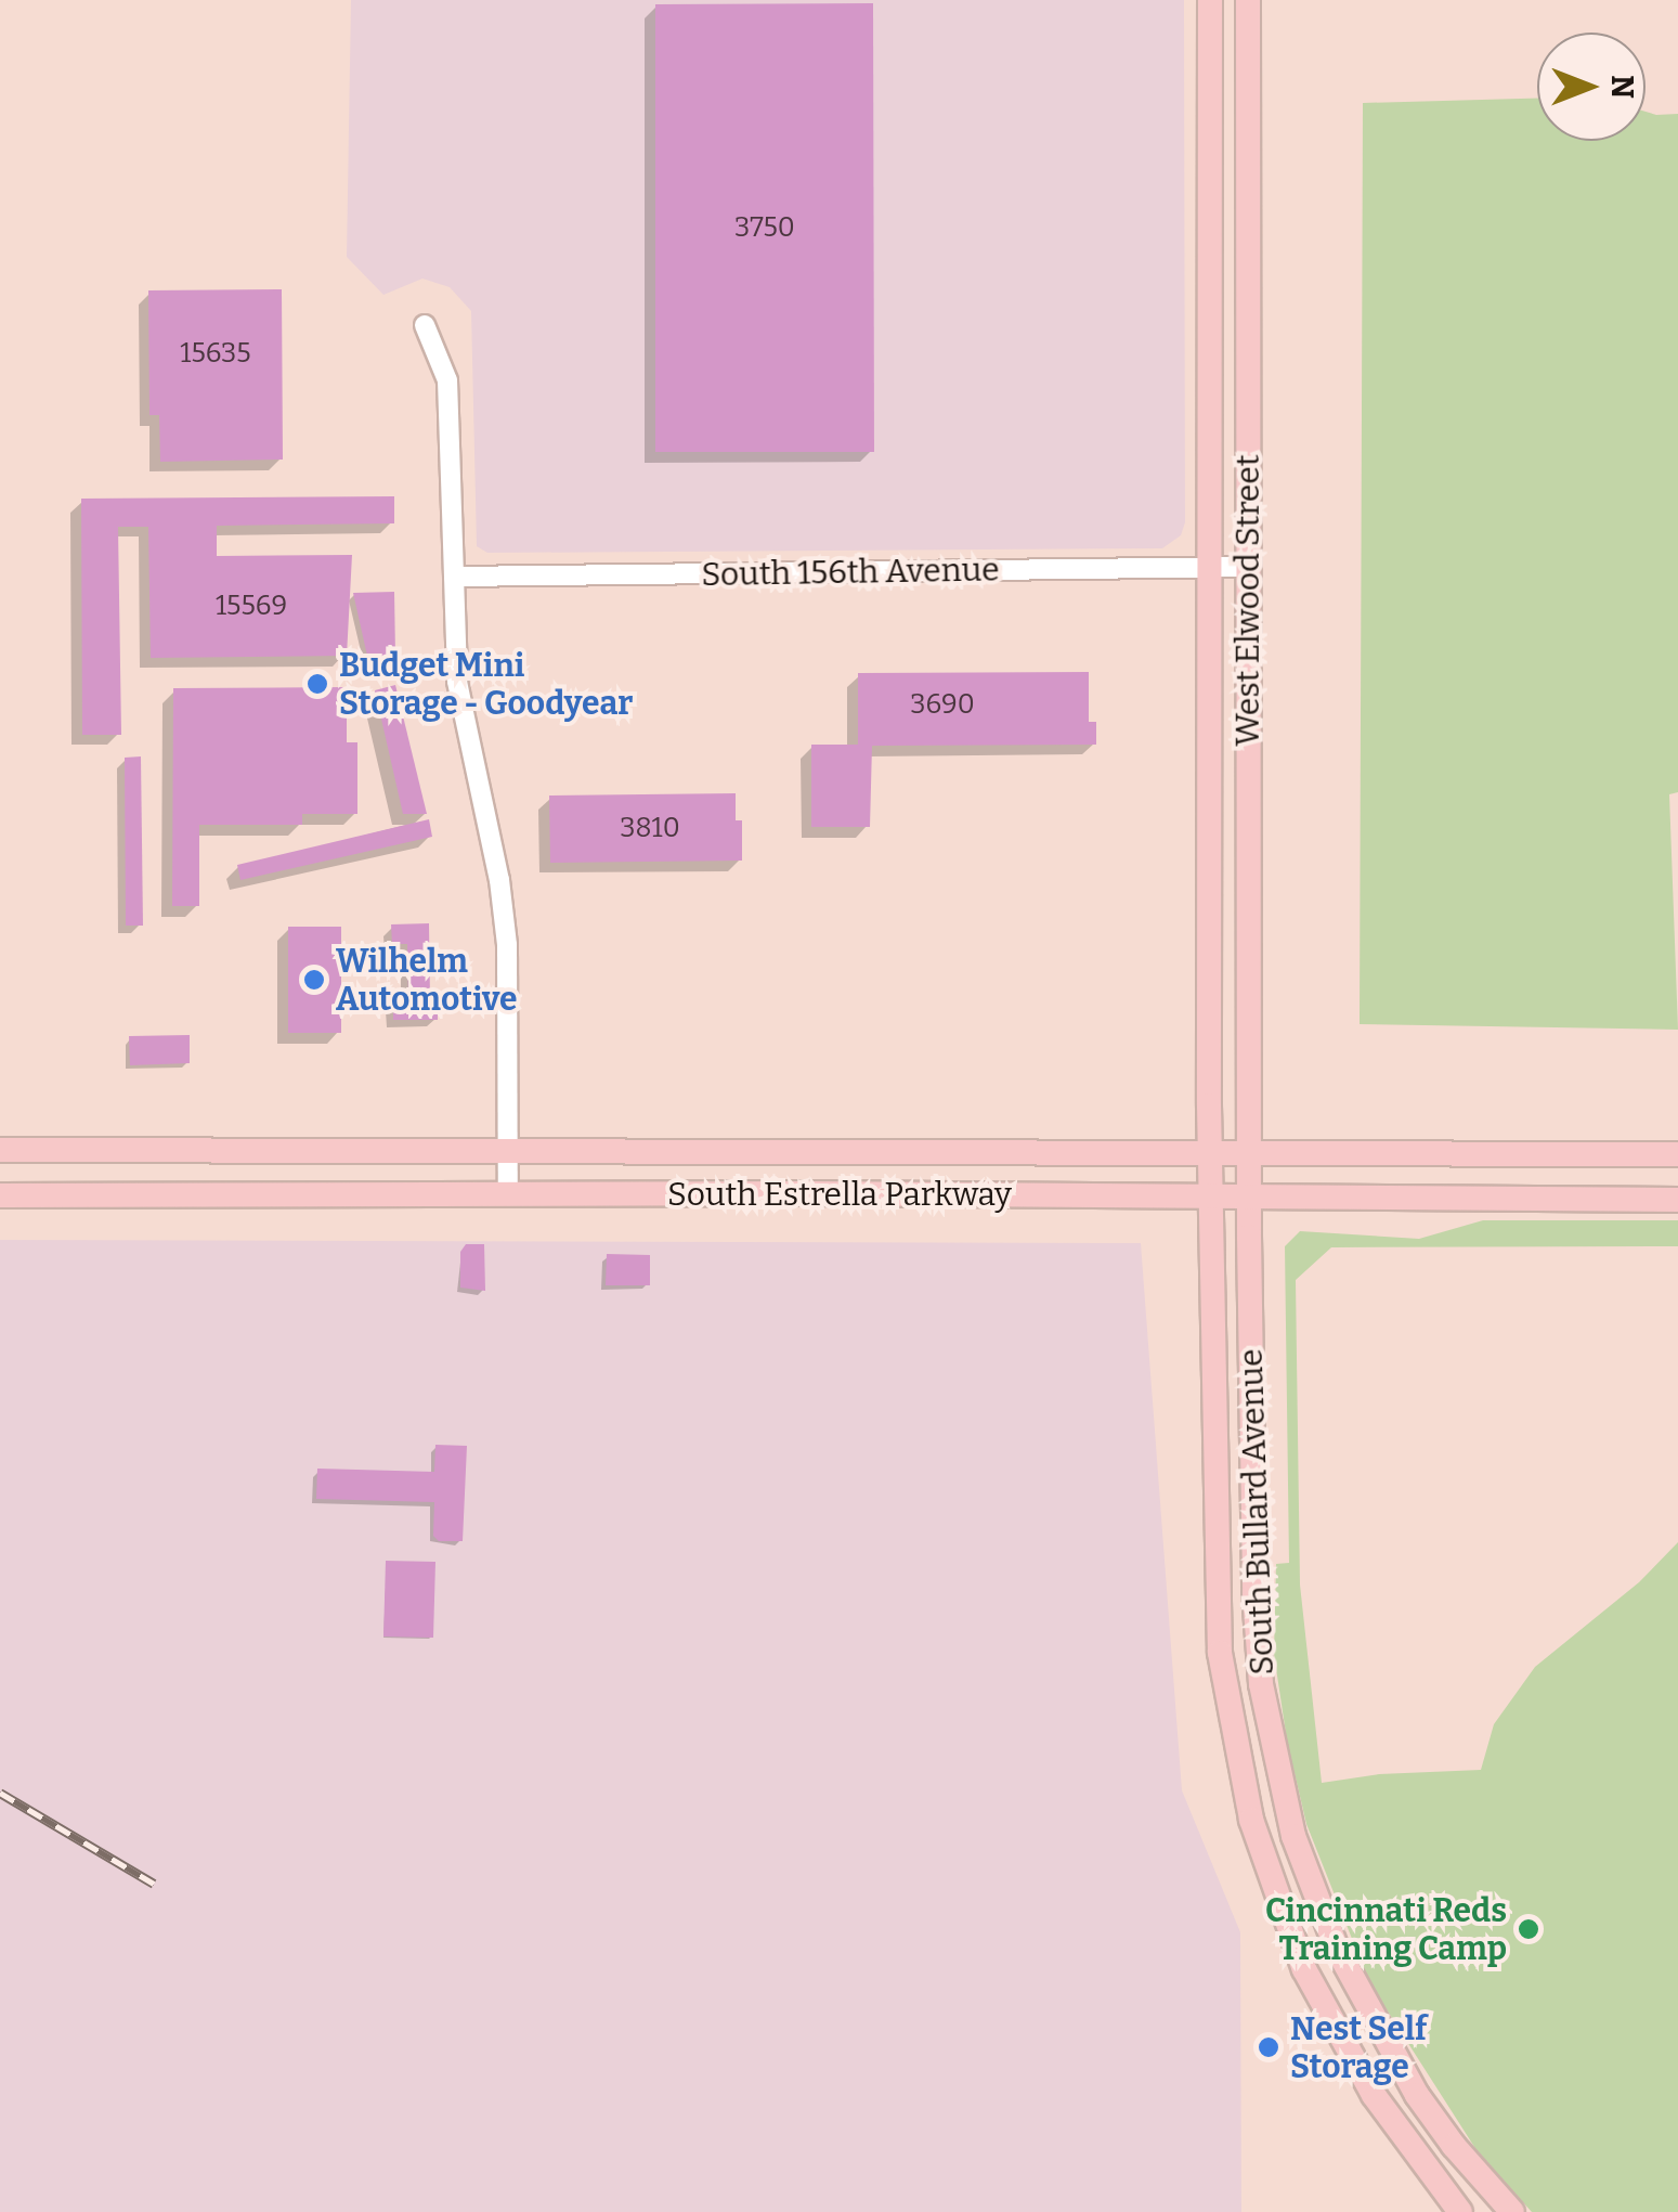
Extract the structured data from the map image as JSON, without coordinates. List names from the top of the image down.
{
  "streets": {
    "main road": ["West Elwood Street", "South Estrella Parkway", "South Bullard Avenue"],
    "street": ["South 156th Avenue"]
  },
  "crossings": [
    ["South 156th Avenue", "West Elwood Street"],
    ["West Elwood Street", "South Estrella Parkway"],
    ["West Elwood Street", "South Bullard Avenue"],
    ["South Estrella Parkway", "South Bullard Avenue"]
  ],
  "places": [
    "Budget Mini Storage - Goodyear",
    "Wilhelm Automotive",
    "Cincinnati Reds Training Camp",
    "Nest Self Storage"
  ],
  "house_numbers": [
    "3750",
    "15635",
    "15569",
    "3690",
    "3810"
  ],
  "north": "right"
}
